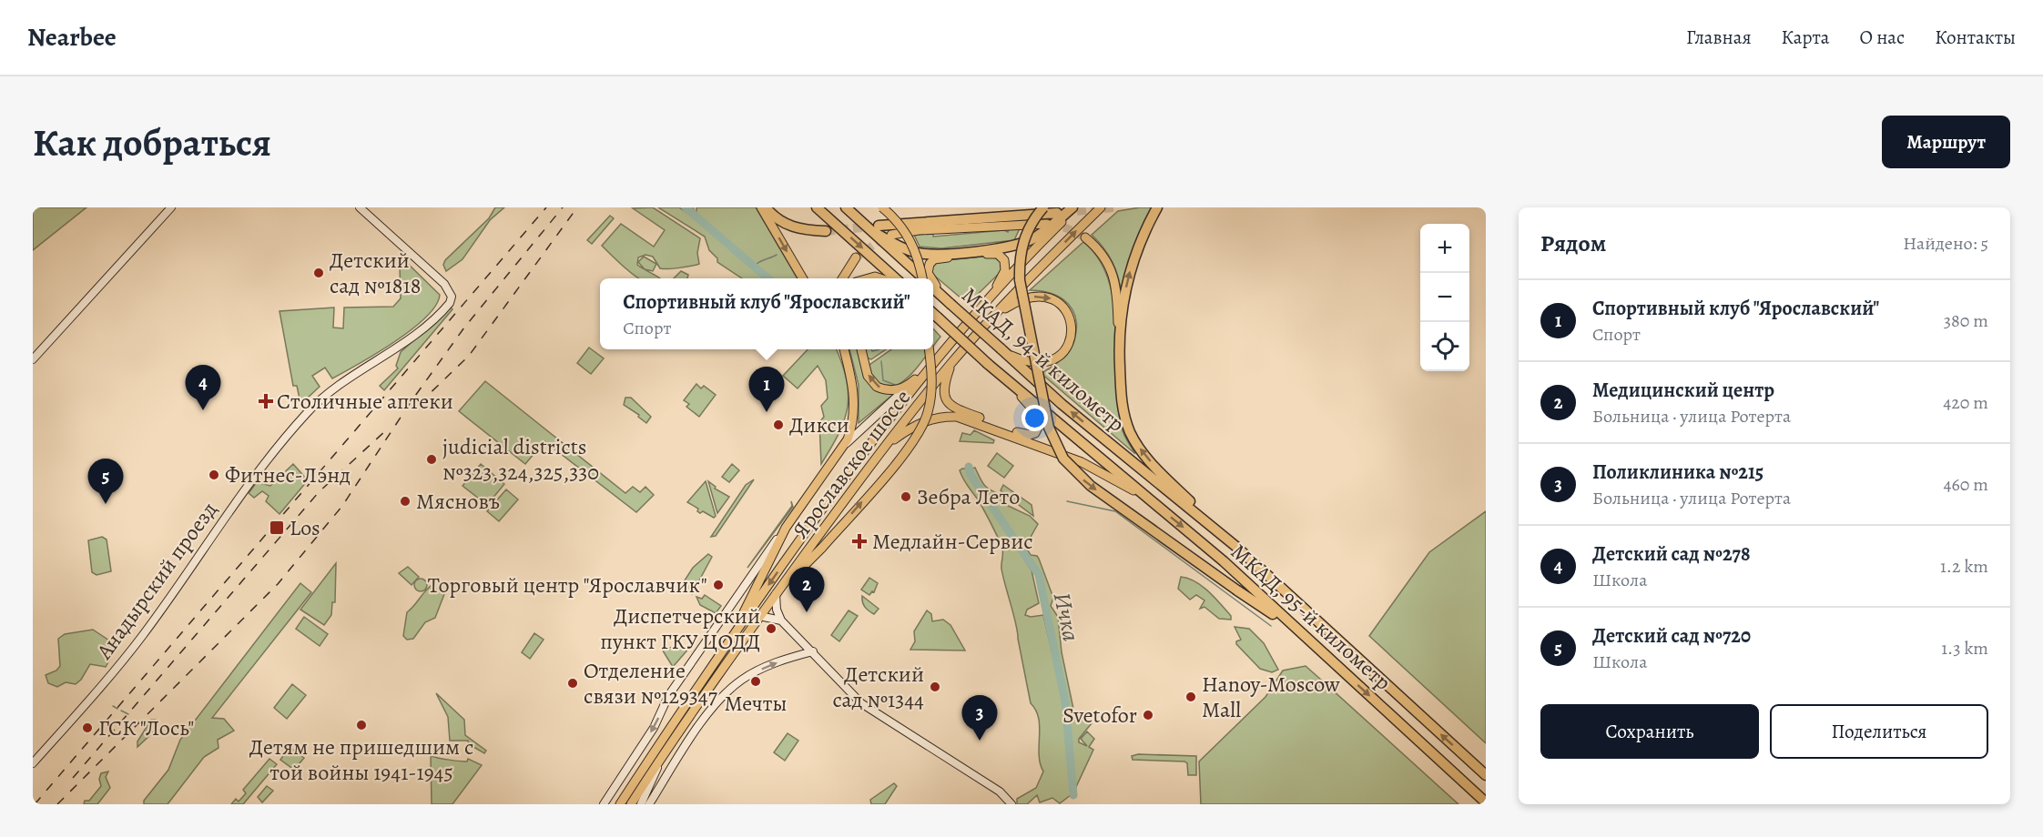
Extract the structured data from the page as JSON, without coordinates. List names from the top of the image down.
{
  "streets": {
    "highway": ["МКАД, 94-й километр", "МКАД, 95-й километр"],
    "main road": ["Ярославское шоссе"],
    "street": ["Анадырский проезд"]
  },
  "crossings": [
    ["МКАД, 94-й километр", "МКАД, 95-й километр"]
  ],
  "water": ["Ичка"],
  "places": {
    "other": [
      "Детский сад №1818",
      "Дикси",
      "judicial districts №323,324,325,330",
      "Фитнес-Лэнд",
      "Зебра Лето",
      "Мясновъ",
      "Торговый центр \"Ярославчик\"",
      "Диспетчерский пункт ГКУ ЦОДД",
      "Мечты",
      "Отделение связи №129347",
      "Детский сад №1344",
      "Hanoy-Moscow Mall",
      "Svetofor",
      "Детям не пришедшим с той войны 1941-1945",
      "ГСК \"Лось\""
    ],
    "health": ["Столичные аптеки", "Медлайн-Сервис"],
    "transit": ["Los"]
  },
  "page": {
    "header": "Nearbee",
    "nav": [
      "Главная",
      "Карта",
      "О нас",
      "Контакты"
    ],
    "buttons": [
      "Маршрут",
      ["Сохранить", "Поделиться"]
    ],
    "title": "Как добраться",
    "heading": ["Рядом", "Найдено: 5"],
    "map_buttons": ["+", "−"],
    "popup": ["Спортивный клуб \"Ярославский\"", "Спорт"],
    "list": [
      {
        "mark": "1",
        "name": "Спортивный клуб \"Ярославский\"",
        "note": "Спорт",
        "value": "380 m"
      },
      {
        "mark": "2",
        "name": "Медицинский центр",
        "note": "Больница · улица Ротерта",
        "value": "420 m"
      },
      {
        "mark": "3",
        "name": "Поликлиника №215",
        "note": "Больница · улица Ротерта",
        "value": "460 m"
      },
      {
        "mark": "4",
        "name": "Детский сад №278",
        "note": "Школа",
        "value": "1.2 km"
      },
      {
        "mark": "5",
        "name": "Детский сад №720",
        "note": "Школа",
        "value": "1.3 km"
      }
    ],
    "pins": [
      "4",
      "1",
      "5",
      "2",
      "3"
    ]
  }
}
